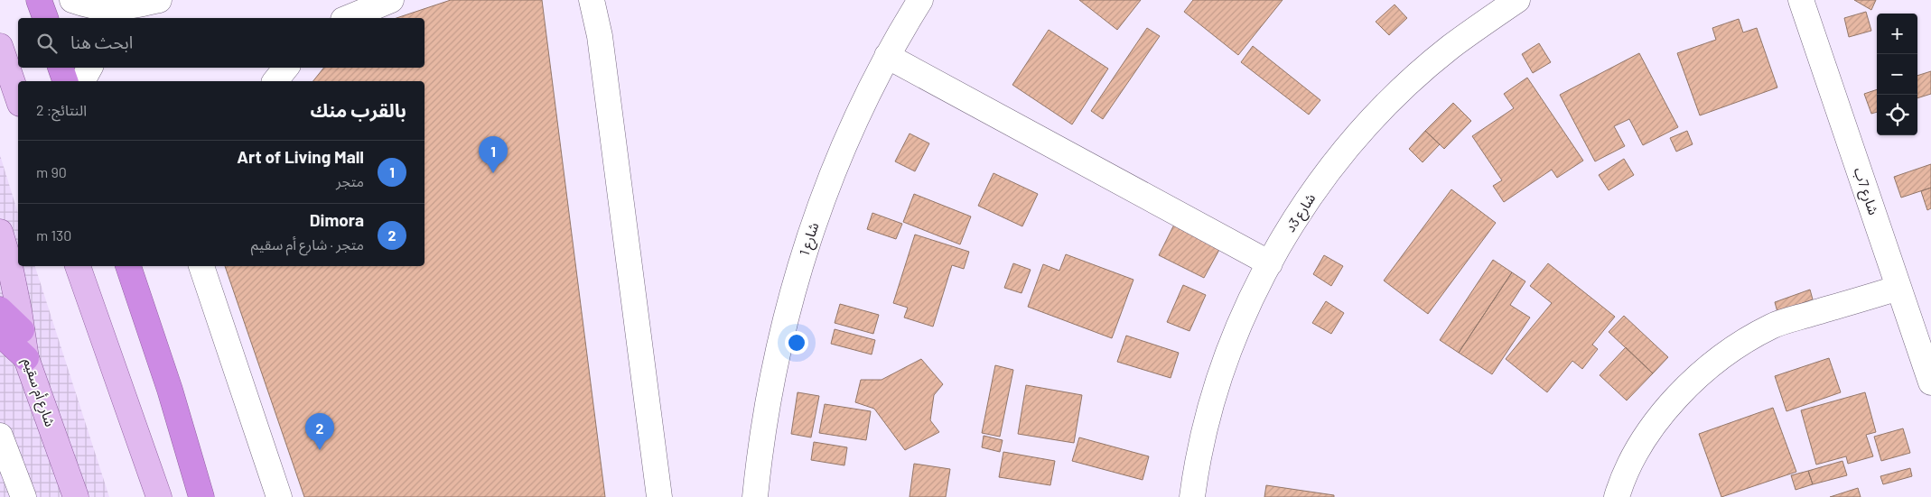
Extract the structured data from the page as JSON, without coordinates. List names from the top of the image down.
{
  "streets": {
    "main road": ["شارع أم سقيم"],
    "street": ["شارع 7ب", "شارع 3د", "شارع 1"]
  },
  "page": {
    "map_buttons": ["+", "−"],
    "search": "ابحث هنا",
    "heading": ["بالقرب منك", "النتائج: 2"],
    "pins": ["1", "2"],
    "list": [
      {
        "mark": "1",
        "name": "Art of Living Mall",
        "note": "متجر",
        "value": "90 m"
      },
      {
        "mark": "2",
        "name": "Dimora",
        "note": "متجر · شارع أم سقيم",
        "value": "130 m"
      }
    ]
  }
}
